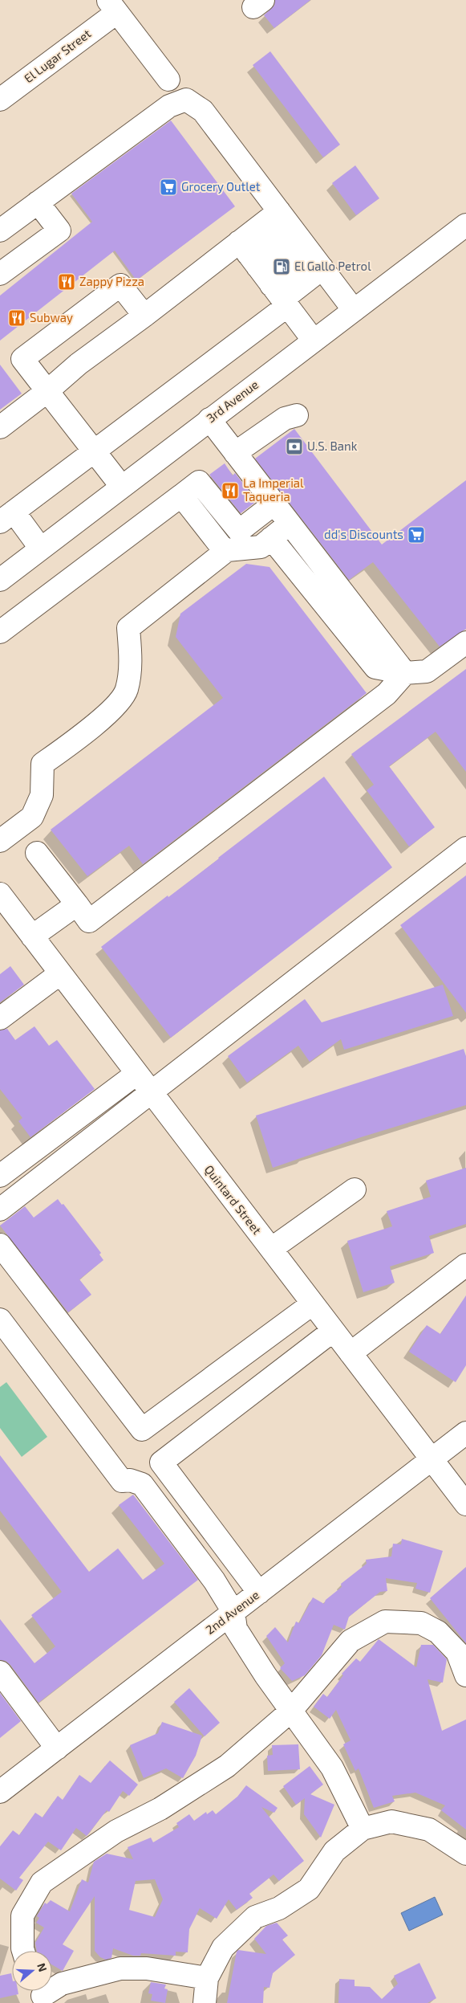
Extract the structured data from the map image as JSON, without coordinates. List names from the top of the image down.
{
  "streets": {
    "street": [
      "El Lugar Street",
      "3rd Avenue",
      "Quintard Street",
      "2nd Avenue"
    ]
  },
  "crossings": [
    ["Quintard Street", "2nd Avenue"]
  ],
  "places": {
    "supermarket": ["Grocery Outlet", "dd's Discounts"],
    "fuel station": ["El Gallo Petrol"],
    "restaurant": ["Zappy Pizza", "Subway", "La Imperial Taqueria"],
    "bank": ["U.S. Bank"]
  },
  "north": "right"
}
